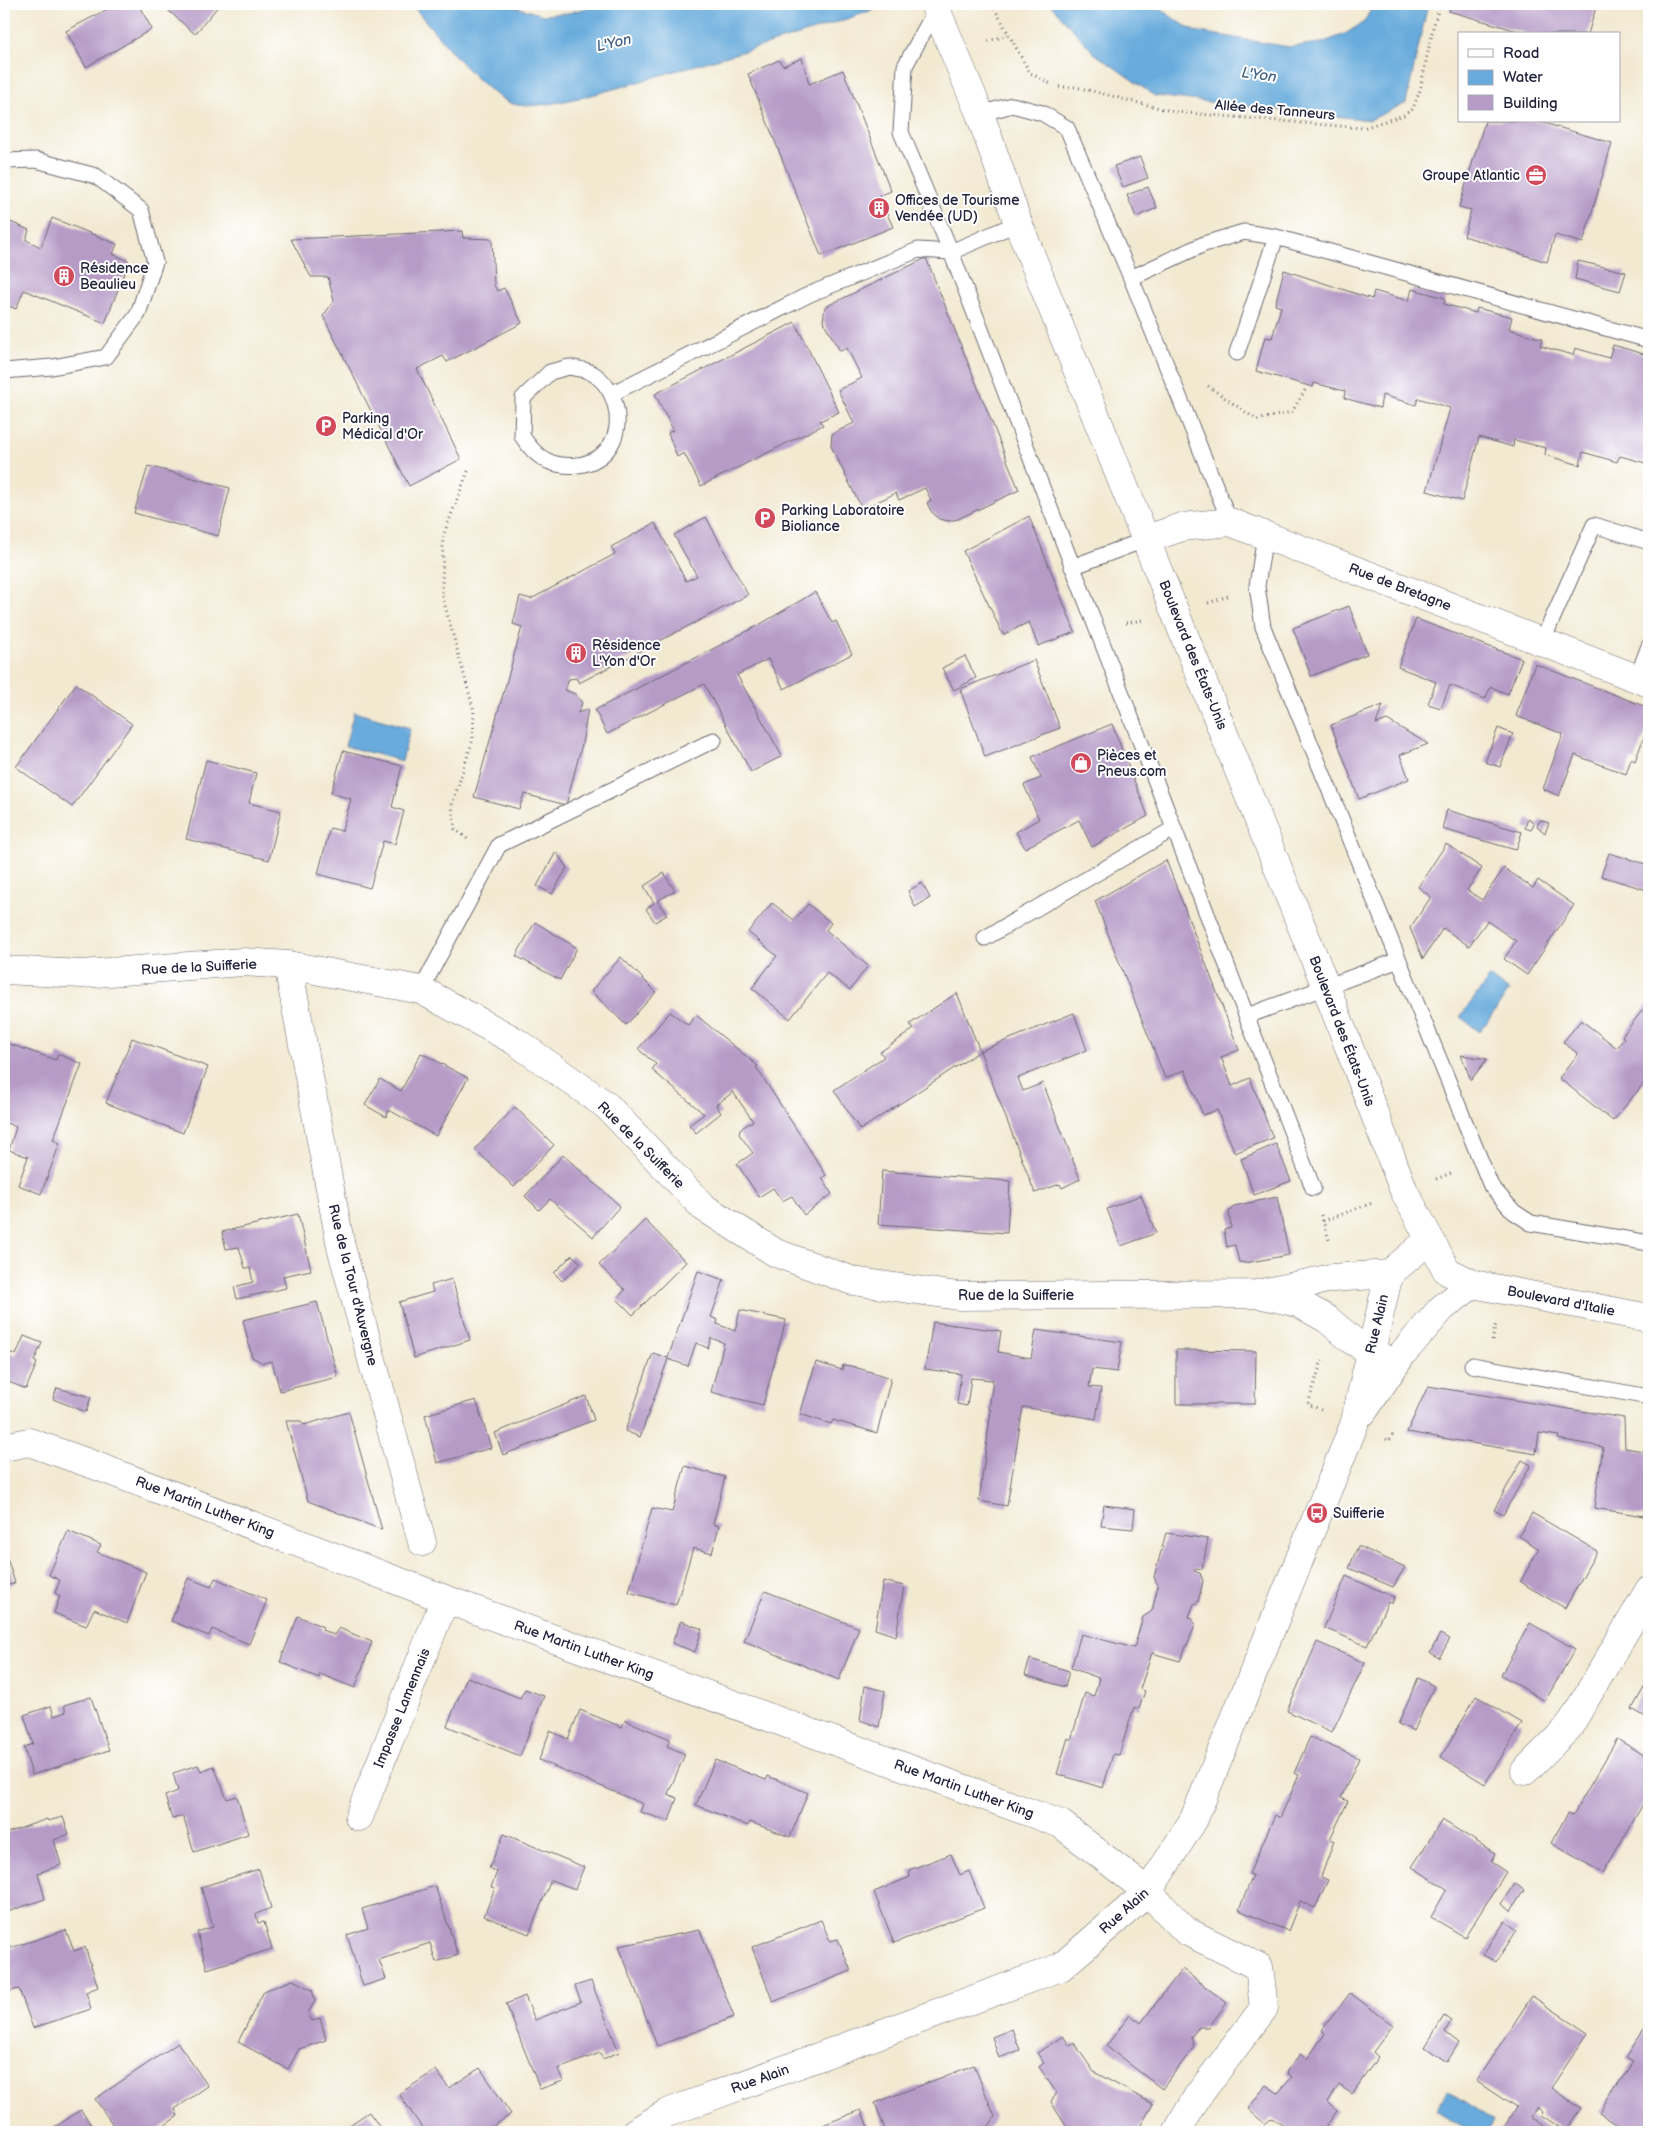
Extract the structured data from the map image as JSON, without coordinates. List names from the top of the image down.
{
  "streets": {
    "street": [
      "Rue de Bretagne",
      "Boulevard des États-Unis",
      "Rue de la Suifferie",
      "Rue de la Tour d'Auvergne",
      "Boulevard d'Italie",
      "Rue Alain",
      "Rue Martin Luther King",
      "Impasse Lamennais"
    ],
    "path": ["Allée des Tanneurs"]
  },
  "crossings": [
    ["Rue de Bretagne", "Boulevard des États-Unis"],
    ["Boulevard des États-Unis", "Boulevard d'Italie"],
    ["Boulevard des États-Unis", "Rue Alain"],
    ["Rue de la Suifferie", "Rue de la Tour d'Auvergne"],
    ["Rue de la Suifferie", "Rue Alain"],
    ["Boulevard d'Italie", "Rue Alain"],
    ["Rue Alain", "Rue Martin Luther King"],
    ["Rue Martin Luther King", "Impasse Lamennais"]
  ],
  "water": ["L'Yon"],
  "places": {
    "office": ["Groupe Atlantic"],
    "building": ["Offices de Tourisme Vendée (UD)", "Résidence Beaulieu", "Résidence L'Yon d'Or"],
    "parking": ["Parking Médical d'Or", "Parking Laboratoire Bioliance"],
    "shop": ["Pièces et Pneus.com"],
    "bus stop": ["Suifferie"]
  },
  "legend": ["Road", "Water", "Building"]
}
